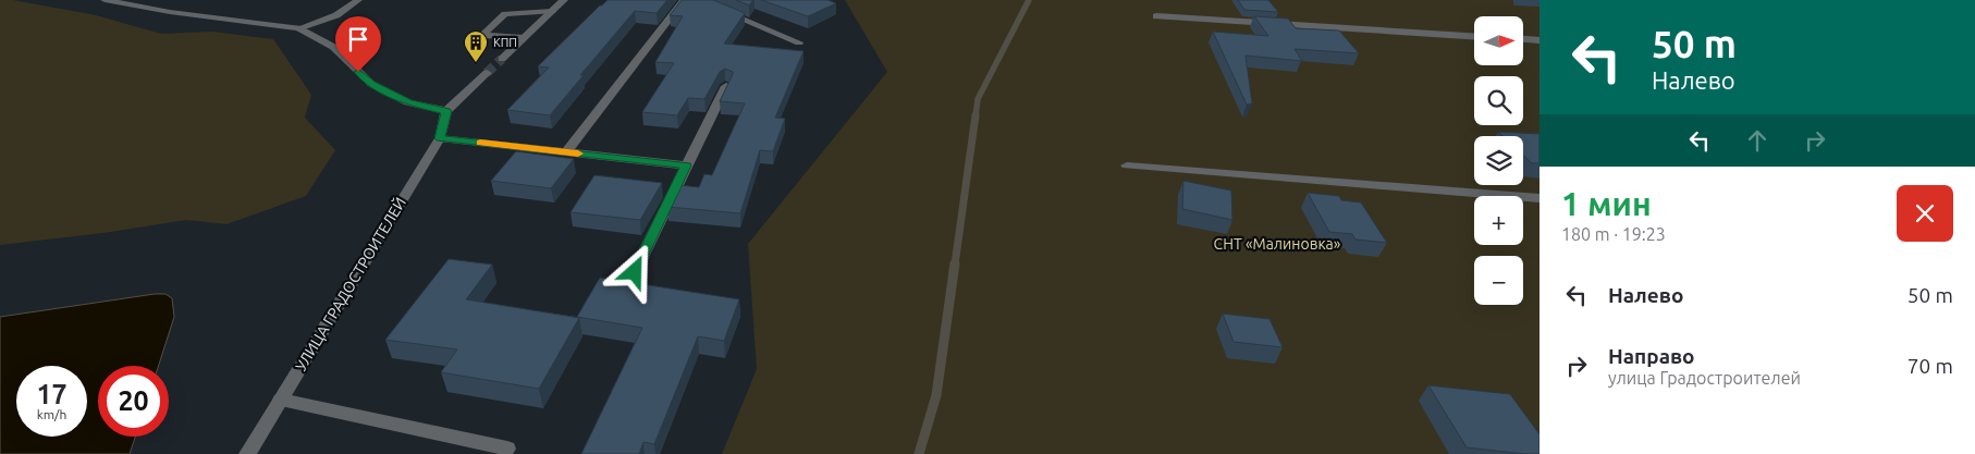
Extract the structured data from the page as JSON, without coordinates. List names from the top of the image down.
{
  "streets": {
    "street": ["УЛИЦА ГРАДОСТРОИТЕЛЕЙ"]
  },
  "parks": ["СНТ «Малиновка»"],
  "places": {
    "building": ["КПП"]
  },
  "north": "right",
  "page": {
    "turn": ["50 m", "Налево"],
    "map_buttons": ["+", "−"],
    "heading": ["1 мин", "180 m · 19:23"],
    "list": [
      {
        "name": "Налево",
        "value": "50 m"
      },
      {
        "name": "Направо",
        "note": "улица Градостроителей",
        "value": "70 m"
      }
    ],
    "speed": "17 km/h",
    "limit": "20"
  }
}
